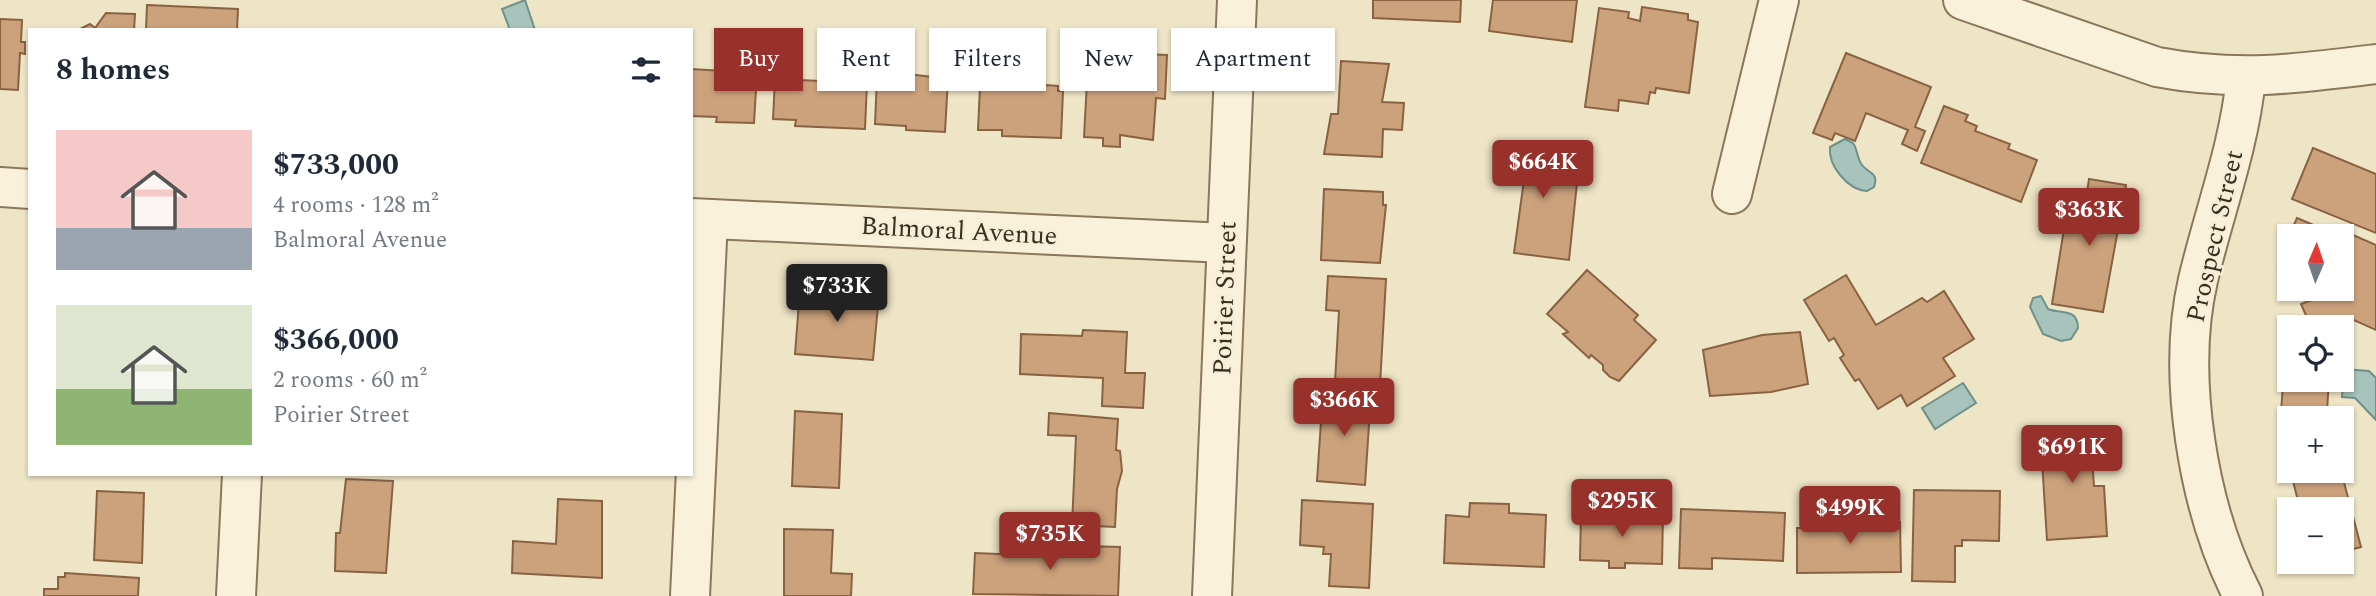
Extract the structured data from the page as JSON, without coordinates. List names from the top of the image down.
{
  "streets": {
    "street": ["Balmoral Avenue", "Prospect Street", "Poirier Street"]
  },
  "crossings": [
    ["Balmoral Avenue", "Poirier Street"]
  ],
  "north": "top",
  "page": {
    "chip": [
      "Buy",
      "Rent",
      "Filters",
      "New",
      "Apartment"
    ],
    "heading": "8 homes",
    "list": [
      {
        "name": "$733,000",
        "note": "4 rooms · 128 m² · Balmoral Avenue"
      },
      {
        "name": "$366,000",
        "note": "2 rooms · 60 m² · Poirier Street"
      }
    ],
    "price": [
      "$664K",
      "$363K",
      "$733K",
      "$366K",
      "$691K",
      "$295K",
      "$499K",
      "$735K"
    ],
    "map_buttons": ["+", "−"]
  }
}
